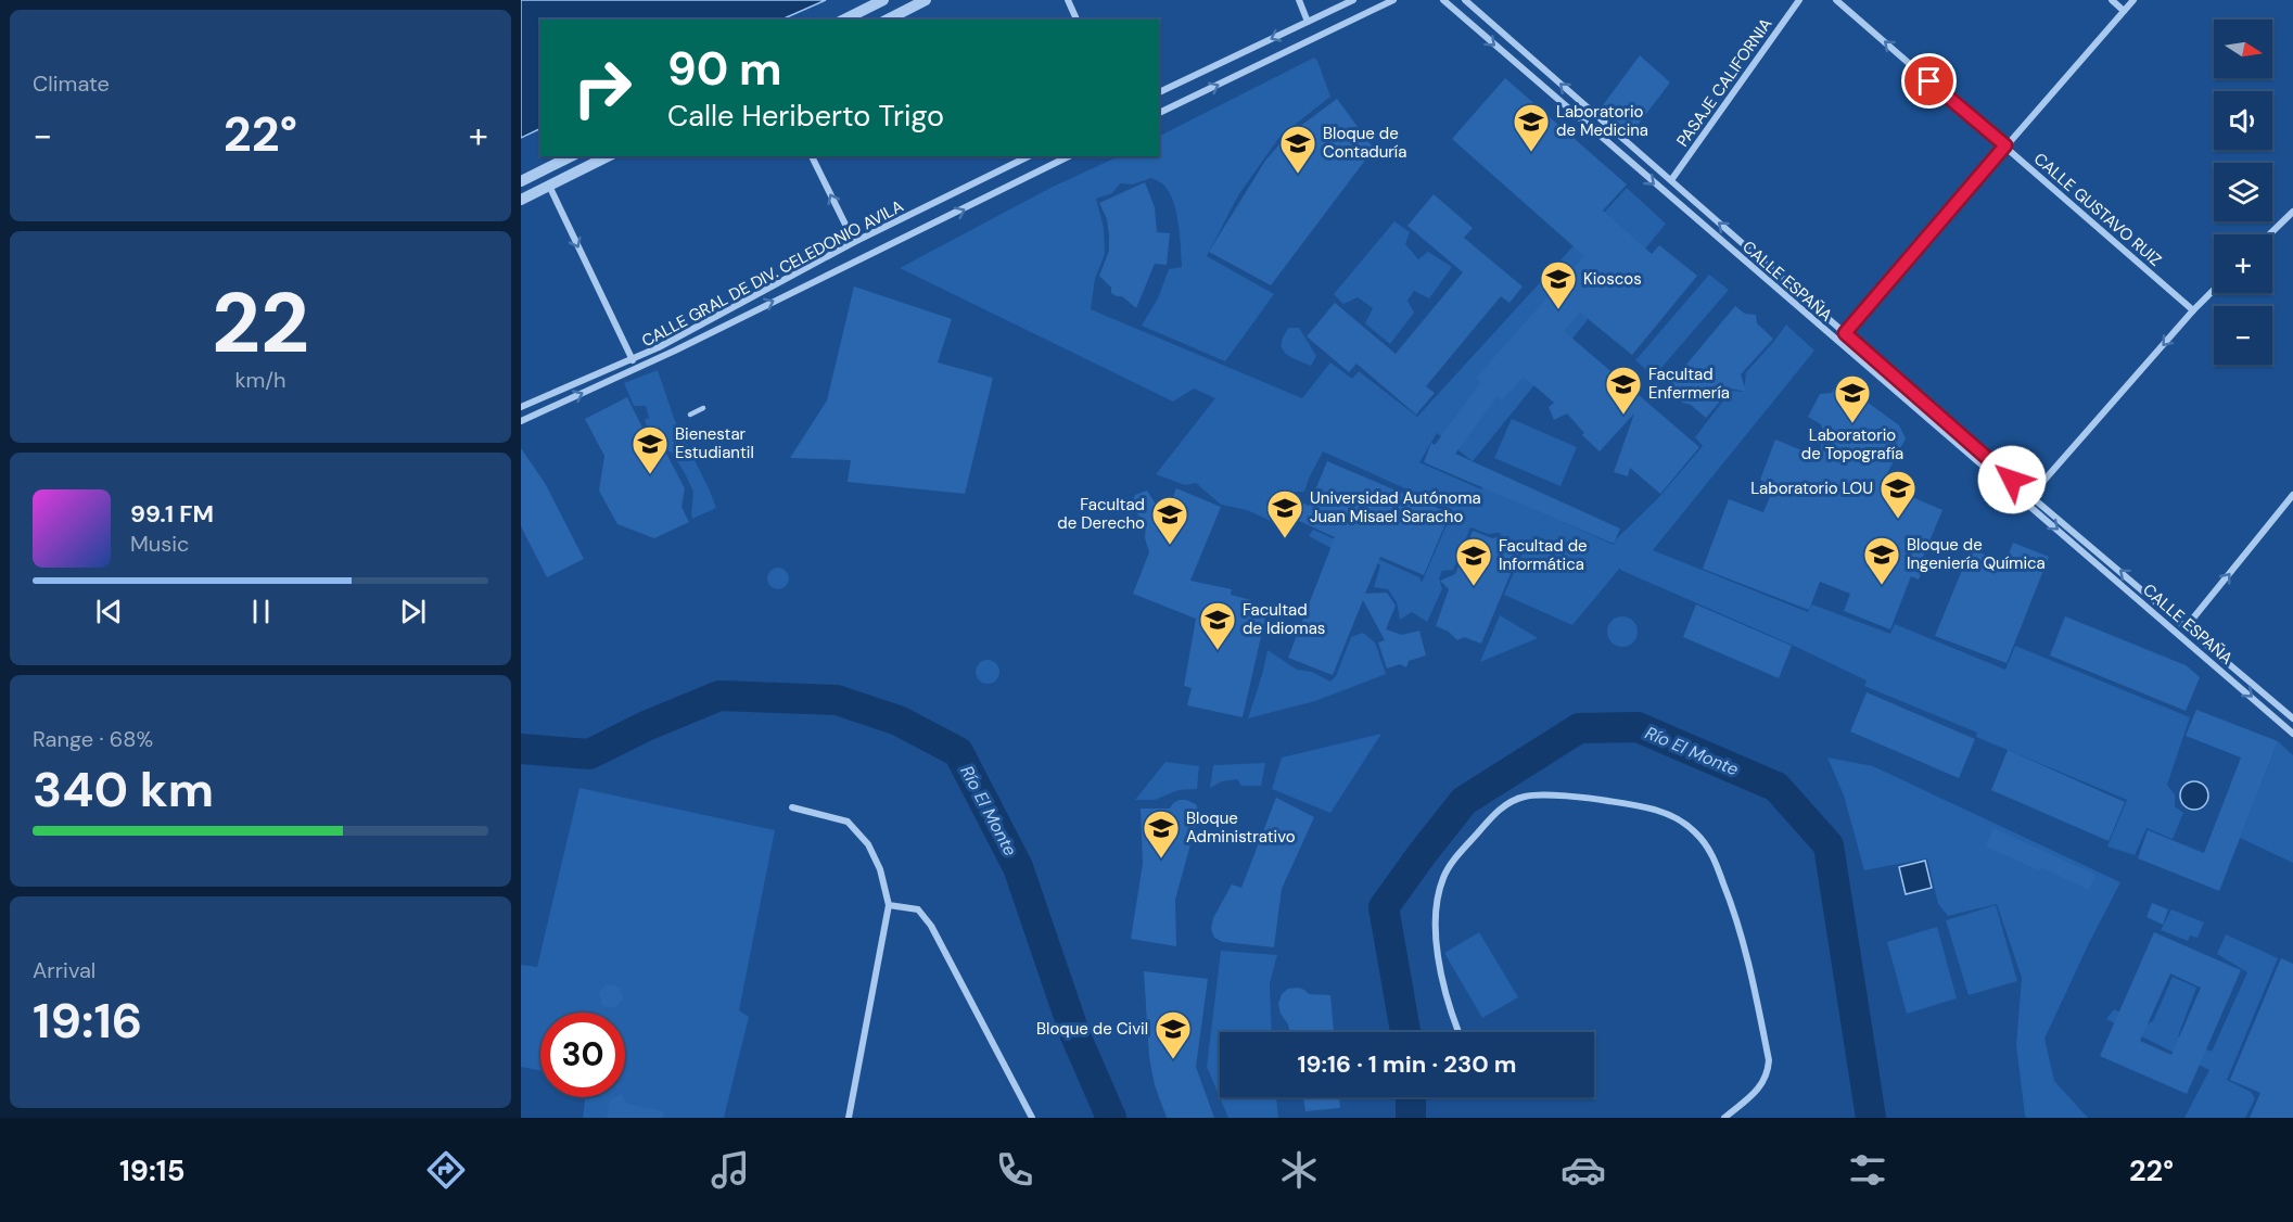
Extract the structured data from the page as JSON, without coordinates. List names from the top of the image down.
{
  "streets": {
    "street": [
      "PASAJE CALIFORNIA",
      "CALLE GUSTAVO RUIZ",
      "CALLE GRAL DE DIV. CELEDONIO AVILA",
      "CALLE ESPAÑA"
    ]
  },
  "crossings": [
    ["PASAJE CALIFORNIA", "CALLE ESPAÑA"]
  ],
  "one_way": ["CALLE GUSTAVO RUIZ"],
  "water": ["Río El Monte"],
  "places": {
    "school or university": [
      "Laboratorio de Medicina",
      "Bloque de Contaduría",
      "Kioscos",
      "Facultad Enfermería",
      "Laboratorio de Topografía",
      "Bienestar Estudiantil",
      "Laboratorio LOU",
      "Universidad Autónoma Juan Misael Saracho",
      "Facultad de Derecho",
      "Bloque de Ingeniería Química",
      "Facultad de Informática",
      "Facultad de Idiomas",
      "Bloque Administrativo",
      "Bloque de Civil"
    ]
  },
  "north": "right",
  "page": {
    "tile": [
      "Climate",
      ["22", "km/h"],
      ["Range · 68%", "340 km"],
      ["Arrival", "19:16"]
    ],
    "map_buttons": ["+", "−"],
    "turn": ["90 m", "Calle Heriberto Trigo"],
    "heat": ["−", "22°", "+"],
    "song": ["99.1 FM", "Music"],
    "limit": "30",
    "trip": "19:16 · 1 min · 230 m",
    "tabs": ["19:15", "22°"]
  }
}
